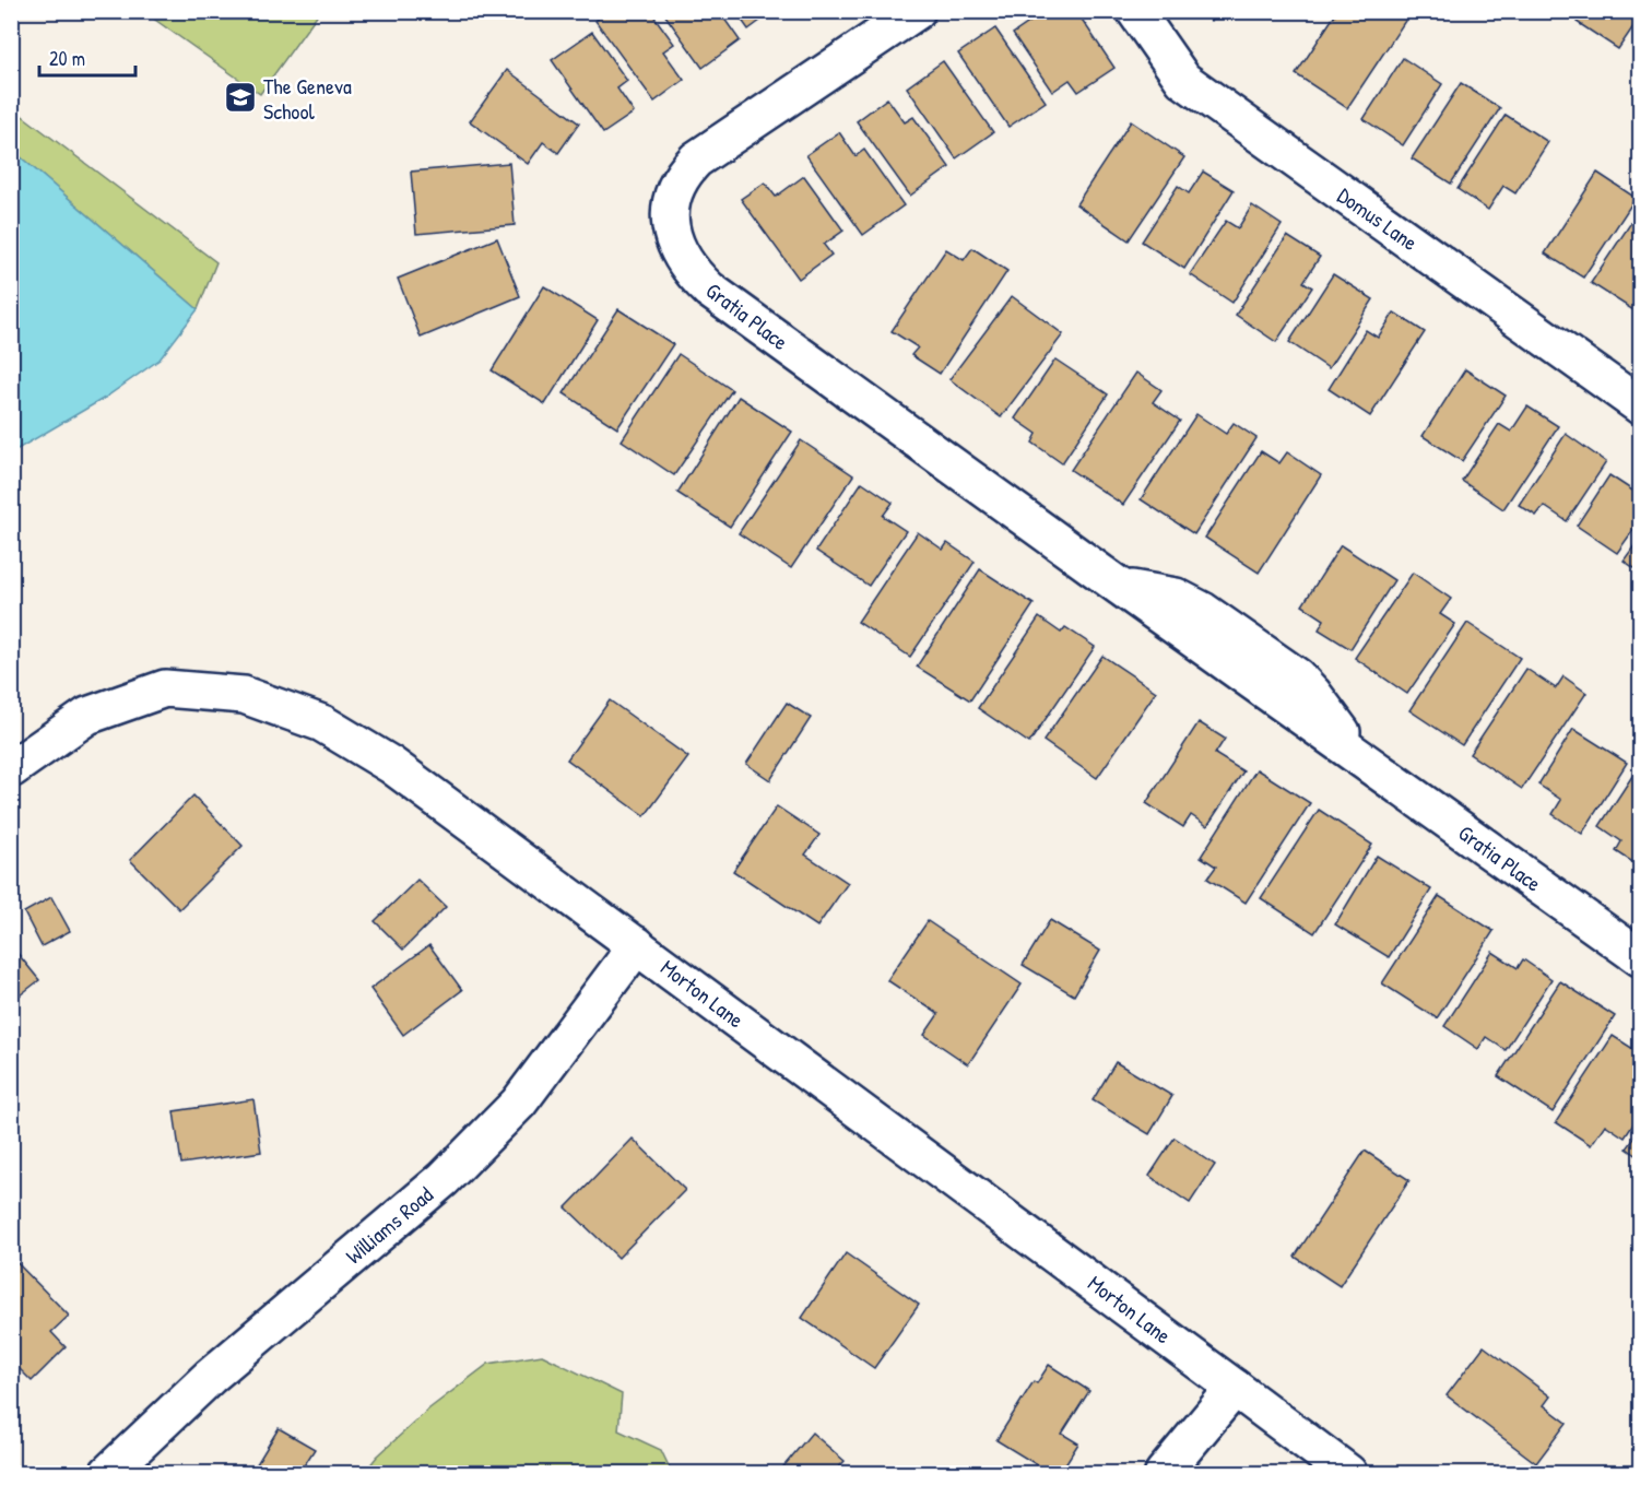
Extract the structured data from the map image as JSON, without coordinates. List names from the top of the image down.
{
  "streets": {
    "street": [
      "Domus Lane",
      "Gratia Place",
      "Morton Lane",
      "Williams Road"
    ]
  },
  "crossings": [
    ["Morton Lane", "Williams Road"]
  ],
  "places": {
    "school or university": ["The Geneva School"]
  },
  "scale_bar": "20 m"
}
